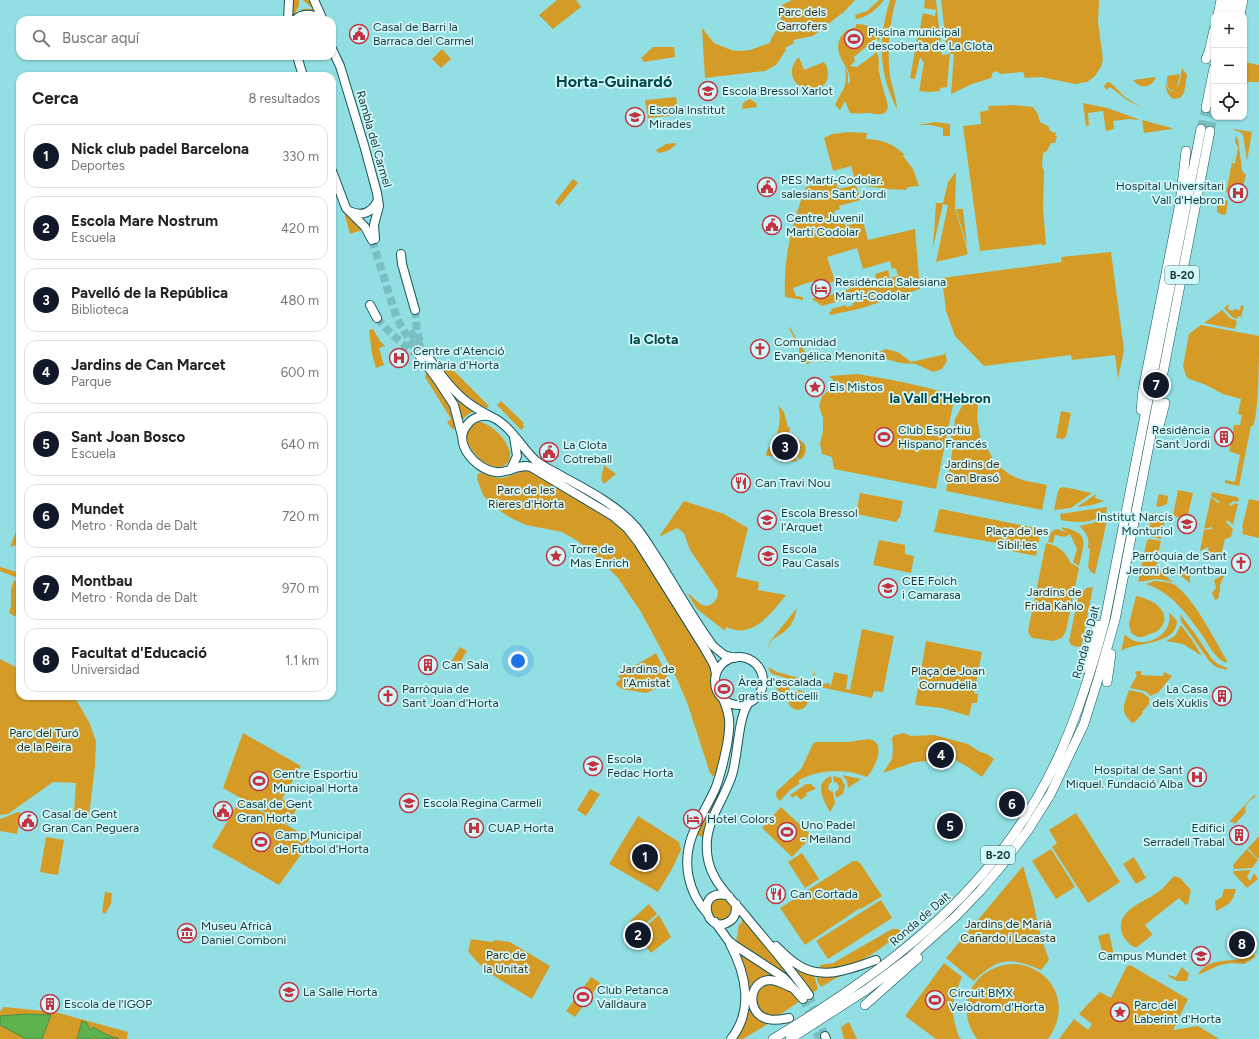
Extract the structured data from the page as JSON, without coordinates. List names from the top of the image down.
{
  "streets": {
    "highway": ["B-20", "Ronda de Dalt"],
    "main road": ["Rambla del Carmel"]
  },
  "districts": ["Horta-Guinardó", "la Clota", "la Vall d'Hebron"],
  "parks": [
    "Parc dels Garrofers",
    "Jardins de Can Brasó",
    "Parc de les Rieres d'Horta",
    "Plaça de les Sibil·les",
    "Jardins de Frida Kahlo",
    "Jardins de l'Amistat",
    "Plaça de Joan Cornudella",
    "Parc del Turó de la Peira",
    "Jardins de Marià Cañardo i Lacasta",
    "Parc de la Unitat"
  ],
  "places": {
    "public building": [
      "Casal de Barri la Barraca del Carmel",
      "PES Martí-Codolar. salesians Sant Jordi",
      "Centre Juvenil Martí Codolar",
      "La Clota Cotreball",
      "Casal de Gent Gran Horta",
      "Casal de Gent Gran Can Peguera"
    ],
    "sports": [
      "Piscina municipal descoberta de La Clota",
      "Club Esportiu Hispano Francés",
      "Àrea d'escalada gratis Botticelli",
      "Centre Esportiu Municipal Horta",
      "Uno Padel - Meiland",
      "Camp Municipal de Futbol d'Horta",
      "Club Petanca Valldaura",
      "Circuit BMX Velòdrom d'Horta"
    ],
    "school or university": [
      "Escola Bressol Xarlot",
      "Escola Institut Mirades",
      "Escola Bressol l'Arquet",
      "Institut Narcís Monturiol",
      "Escola Pau Casals",
      "CEE Folch i Camarasa",
      "Escola Fedac Horta",
      "Escola Regina Carmeli",
      "Campus Mundet",
      "La Salle Horta"
    ],
    "hospital": [
      "Hospital Universitari Vall d'Hebron",
      "Centre d'Atenció Primària d'Horta",
      "Hospital de Sant Miquel. Fundació Alba",
      "CUAP Horta"
    ],
    "hotel": ["Residència Salesiana Martí-Codolar", "Hotel Colors"],
    "church": ["Comunidad Evangélica Menonita", "Parròquia de Sant Jeroni de Montbau", "Parròquia de Sant Joan d'Horta"],
    "place": ["Els Mistos", "Torre de Mas Enrich", "Parc del Laberint d'Horta"],
    "building": [
      "Residència Sant Jordi",
      "Can Sala",
      "La Casa dels Xuklis",
      "Edifici Serradell Trabal",
      "Escola de l'IGOP"
    ],
    "restaurant": ["Can Travi Nou", "Can Cortada"],
    "museum": ["Museu Africà Daniel Comboni"]
  },
  "page": {
    "map_buttons": ["+", "−"],
    "search": "Buscar aquí",
    "heading": ["Cerca", "8 resultados"],
    "list": [
      {
        "mark": "1",
        "name": "Nick club padel Barcelona",
        "note": "Deportes",
        "value": "330 m"
      },
      {
        "mark": "2",
        "name": "Escola Mare Nostrum",
        "note": "Escuela",
        "value": "420 m"
      },
      {
        "mark": "3",
        "name": "Pavelló de la República",
        "note": "Biblioteca",
        "value": "480 m"
      },
      {
        "mark": "4",
        "name": "Jardins de Can Marcet",
        "note": "Parque",
        "value": "600 m"
      },
      {
        "mark": "5",
        "name": "Sant Joan Bosco",
        "note": "Escuela",
        "value": "640 m"
      },
      {
        "mark": "6",
        "name": "Mundet",
        "note": "Metro · Ronda de Dalt",
        "value": "720 m"
      },
      {
        "mark": "7",
        "name": "Montbau",
        "note": "Metro · Ronda de Dalt",
        "value": "970 m"
      },
      {
        "mark": "8",
        "name": "Facultat d'Educació",
        "note": "Universidad",
        "value": "1.1 km"
      }
    ],
    "pins": [
      "7",
      "3",
      "4",
      "6",
      "5",
      "1",
      "2",
      "8"
    ]
  }
}
